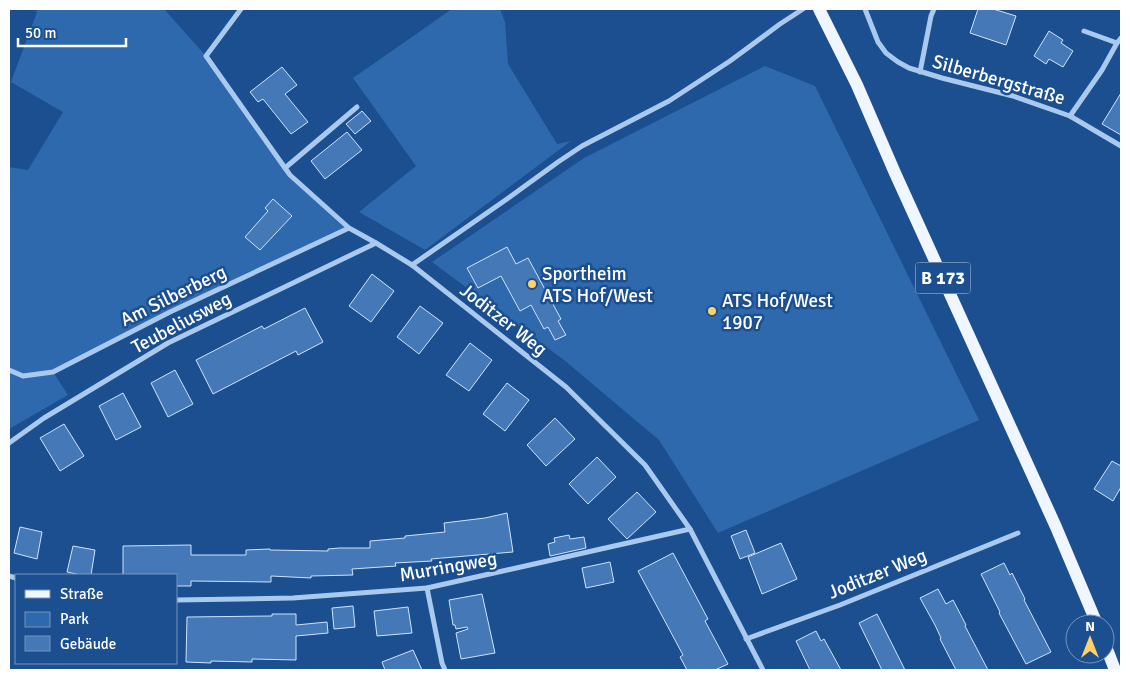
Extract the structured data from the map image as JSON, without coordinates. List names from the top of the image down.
{
  "streets": {
    "main road": ["B 173"],
    "street": [
      "Silberbergstraße",
      "Am Silberberg",
      "Joditzer Weg",
      "Teubeliusweg",
      "Murringweg"
    ]
  },
  "crossings": [
    ["Am Silberberg", "Joditzer Weg"],
    ["Joditzer Weg", "Teubeliusweg"],
    ["Joditzer Weg", "Murringweg"]
  ],
  "places": ["Sportheim ATS Hof/West", "ATS Hof/West 1907"],
  "legend": ["Straße", "Park", "Gebäude"],
  "scale_bar": "50 m",
  "north": "top"
}
